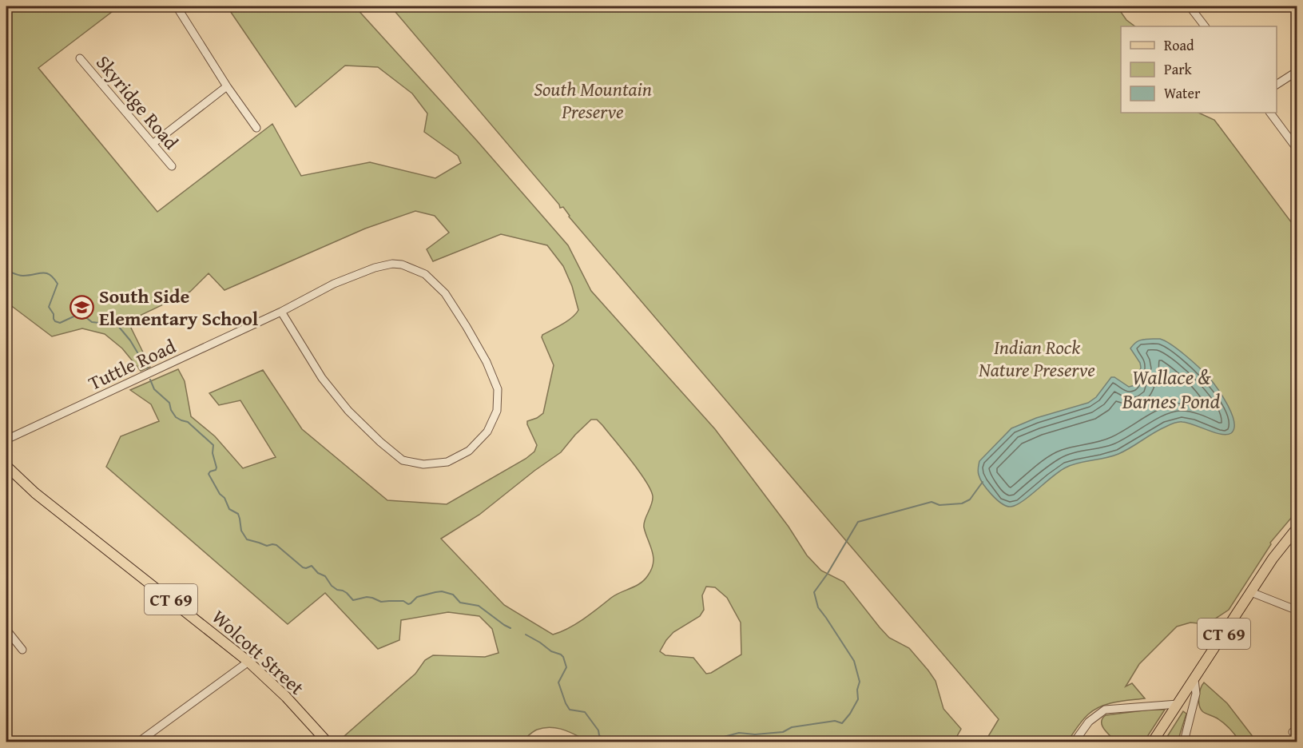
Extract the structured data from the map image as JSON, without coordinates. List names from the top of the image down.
{
  "streets": {
    "main road": ["CT 69", "Wolcott Street"],
    "street": ["Skyridge Road", "Tuttle Road"]
  },
  "water": ["Wallace & Barnes Pond"],
  "parks": ["South Mountain Preserve", "Indian Rock Nature Preserve"],
  "places": {
    "school or university": ["South Side Elementary School"]
  },
  "legend": ["Road", "Park", "Water"]
}
